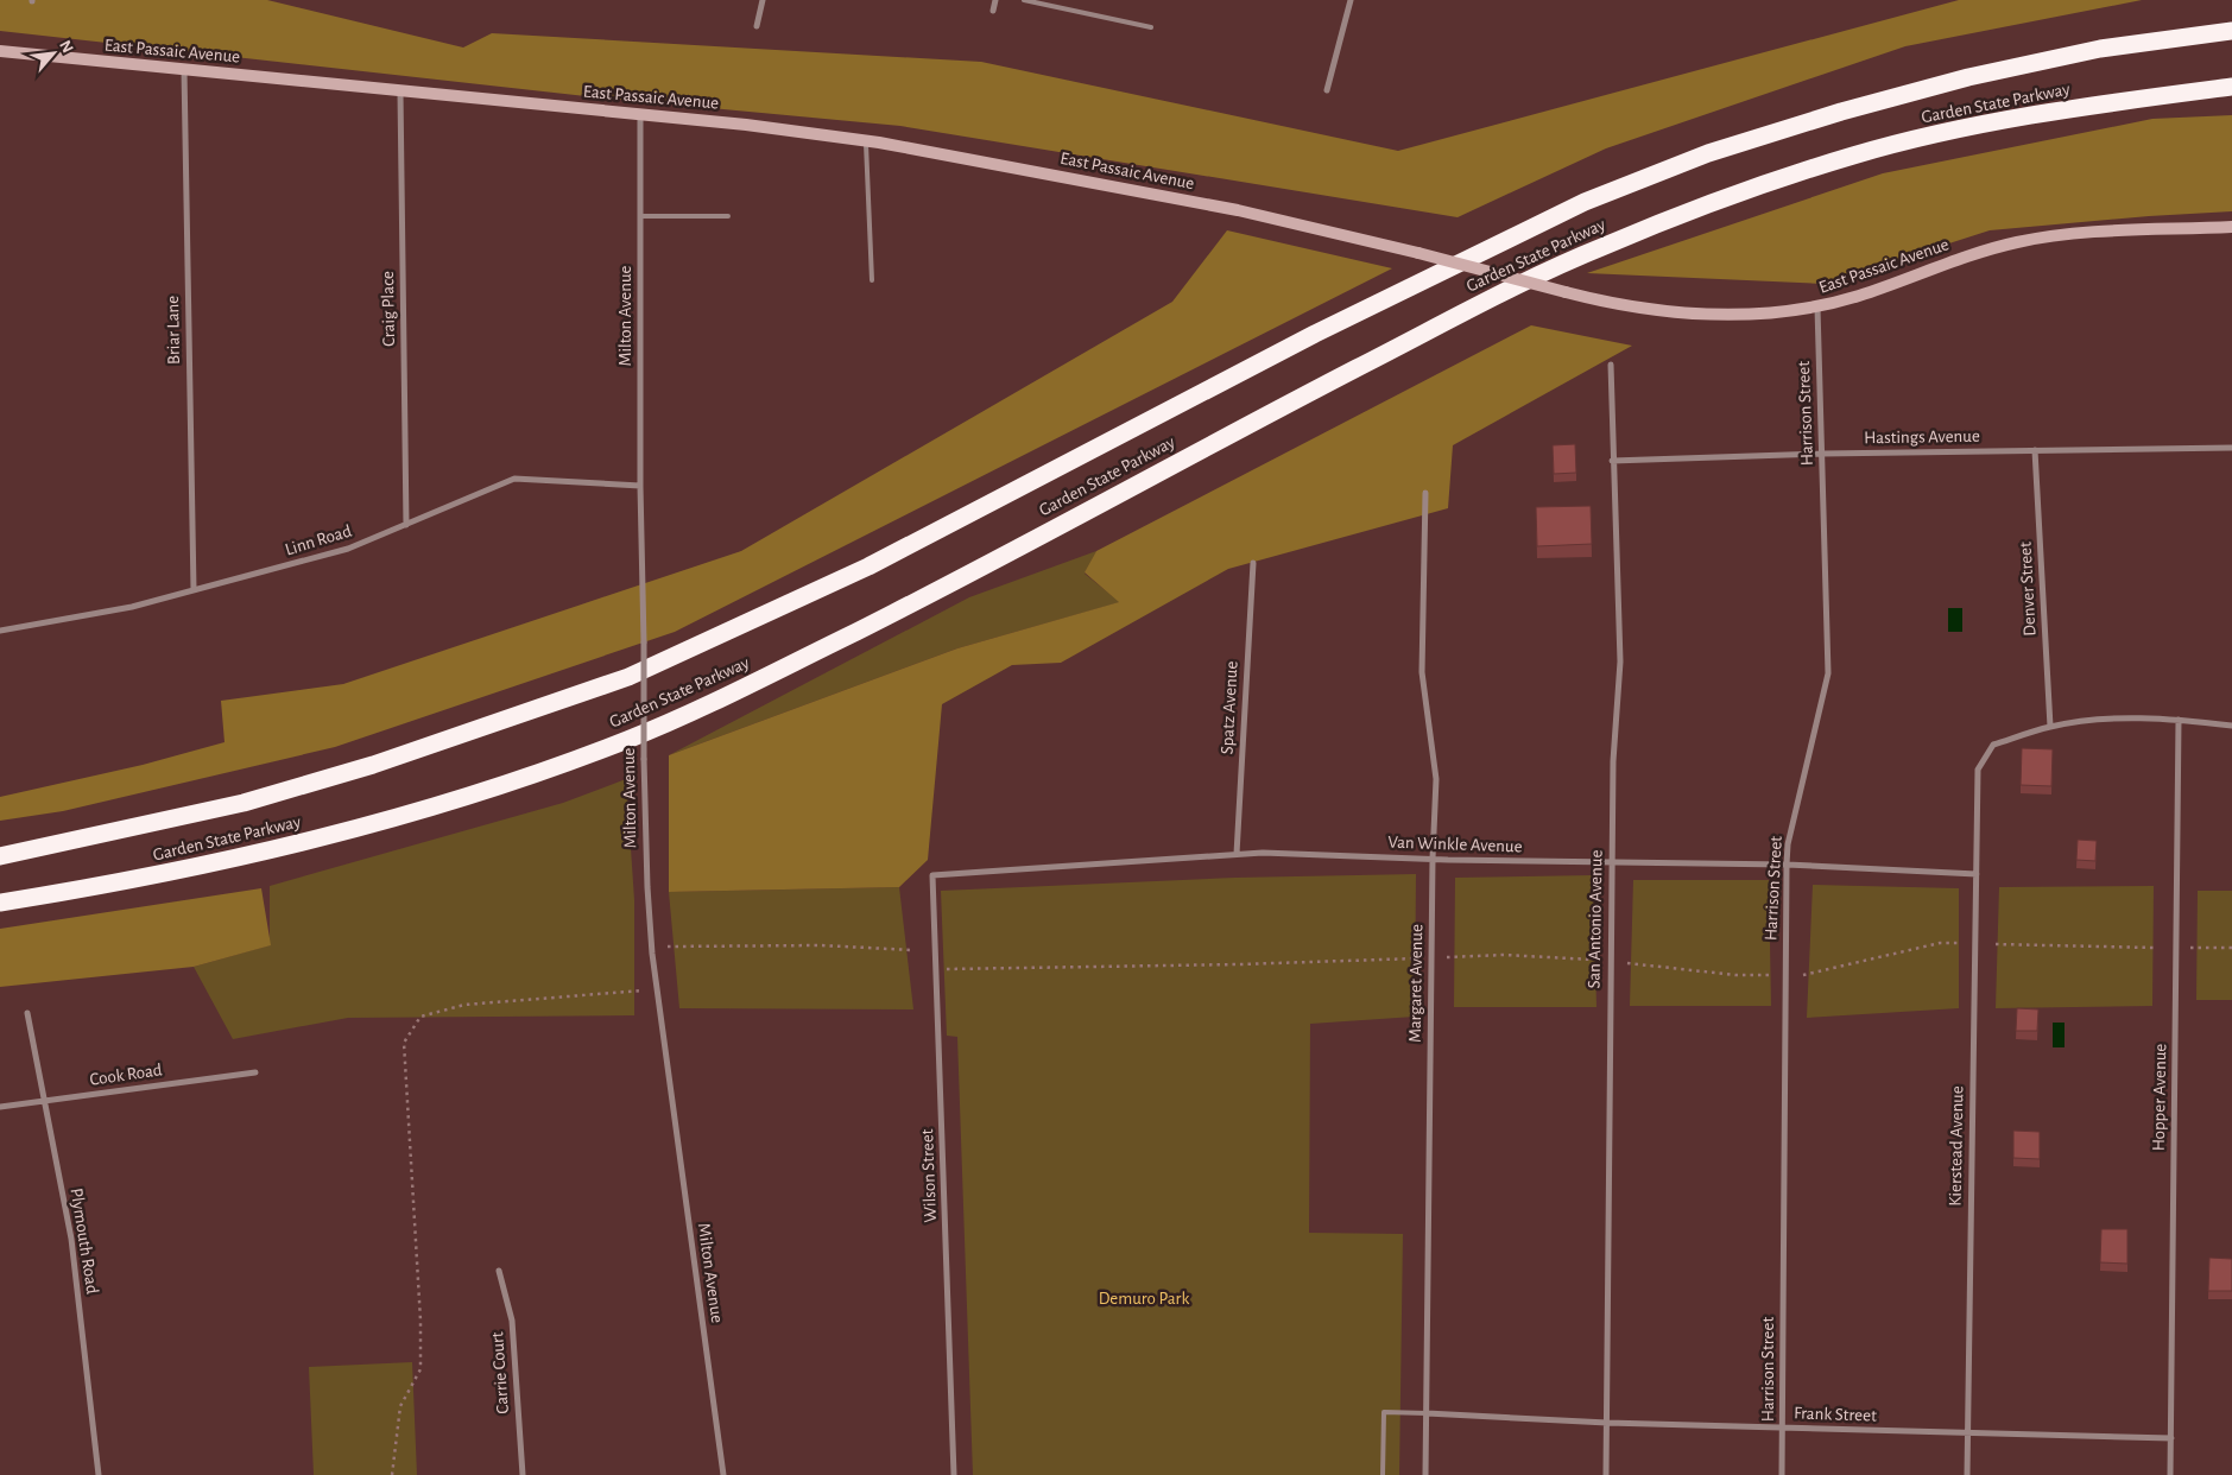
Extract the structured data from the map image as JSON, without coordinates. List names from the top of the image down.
{
  "streets": {
    "highway": ["Garden State Parkway"],
    "main road": ["East Passaic Avenue"],
    "street": [
      "Craig Place",
      "Milton Avenue",
      "Briar Lane",
      "Harrison Street",
      "Hastings Avenue",
      "Linn Road",
      "Denver Street",
      "Spatz Avenue",
      "Van Winkle Avenue",
      "San Antonio Avenue",
      "Margaret Avenue",
      "Cook Road",
      "Hopper Avenue",
      "Kierstead Avenue",
      "Wilson Street",
      "Plymouth Road",
      "Carrie Court",
      "Frank Street"
    ]
  },
  "crossings": [
    ["East Passaic Avenue", "Craig Place"],
    ["East Passaic Avenue", "Milton Avenue"],
    ["East Passaic Avenue", "Briar Lane"],
    ["East Passaic Avenue", "Harrison Street"],
    ["Craig Place", "Linn Road"],
    ["Milton Avenue", "Linn Road"],
    ["Briar Lane", "Linn Road"],
    ["Harrison Street", "Hastings Avenue"],
    ["Harrison Street", "Van Winkle Avenue"],
    ["Harrison Street", "Frank Street"],
    ["Hastings Avenue", "Denver Street"],
    ["Hastings Avenue", "San Antonio Avenue"],
    ["Denver Street", "Kierstead Avenue"],
    ["Spatz Avenue", "Van Winkle Avenue"],
    ["Van Winkle Avenue", "San Antonio Avenue"],
    ["Van Winkle Avenue", "Margaret Avenue"],
    ["Van Winkle Avenue", "Kierstead Avenue"],
    ["Van Winkle Avenue", "Wilson Street"],
    ["San Antonio Avenue", "Frank Street"],
    ["Margaret Avenue", "Frank Street"],
    ["Cook Road", "Plymouth Road"],
    ["Hopper Avenue", "Frank Street"],
    ["Kierstead Avenue", "Frank Street"]
  ],
  "parks": ["Demuro Park"],
  "north": "top right"
}
